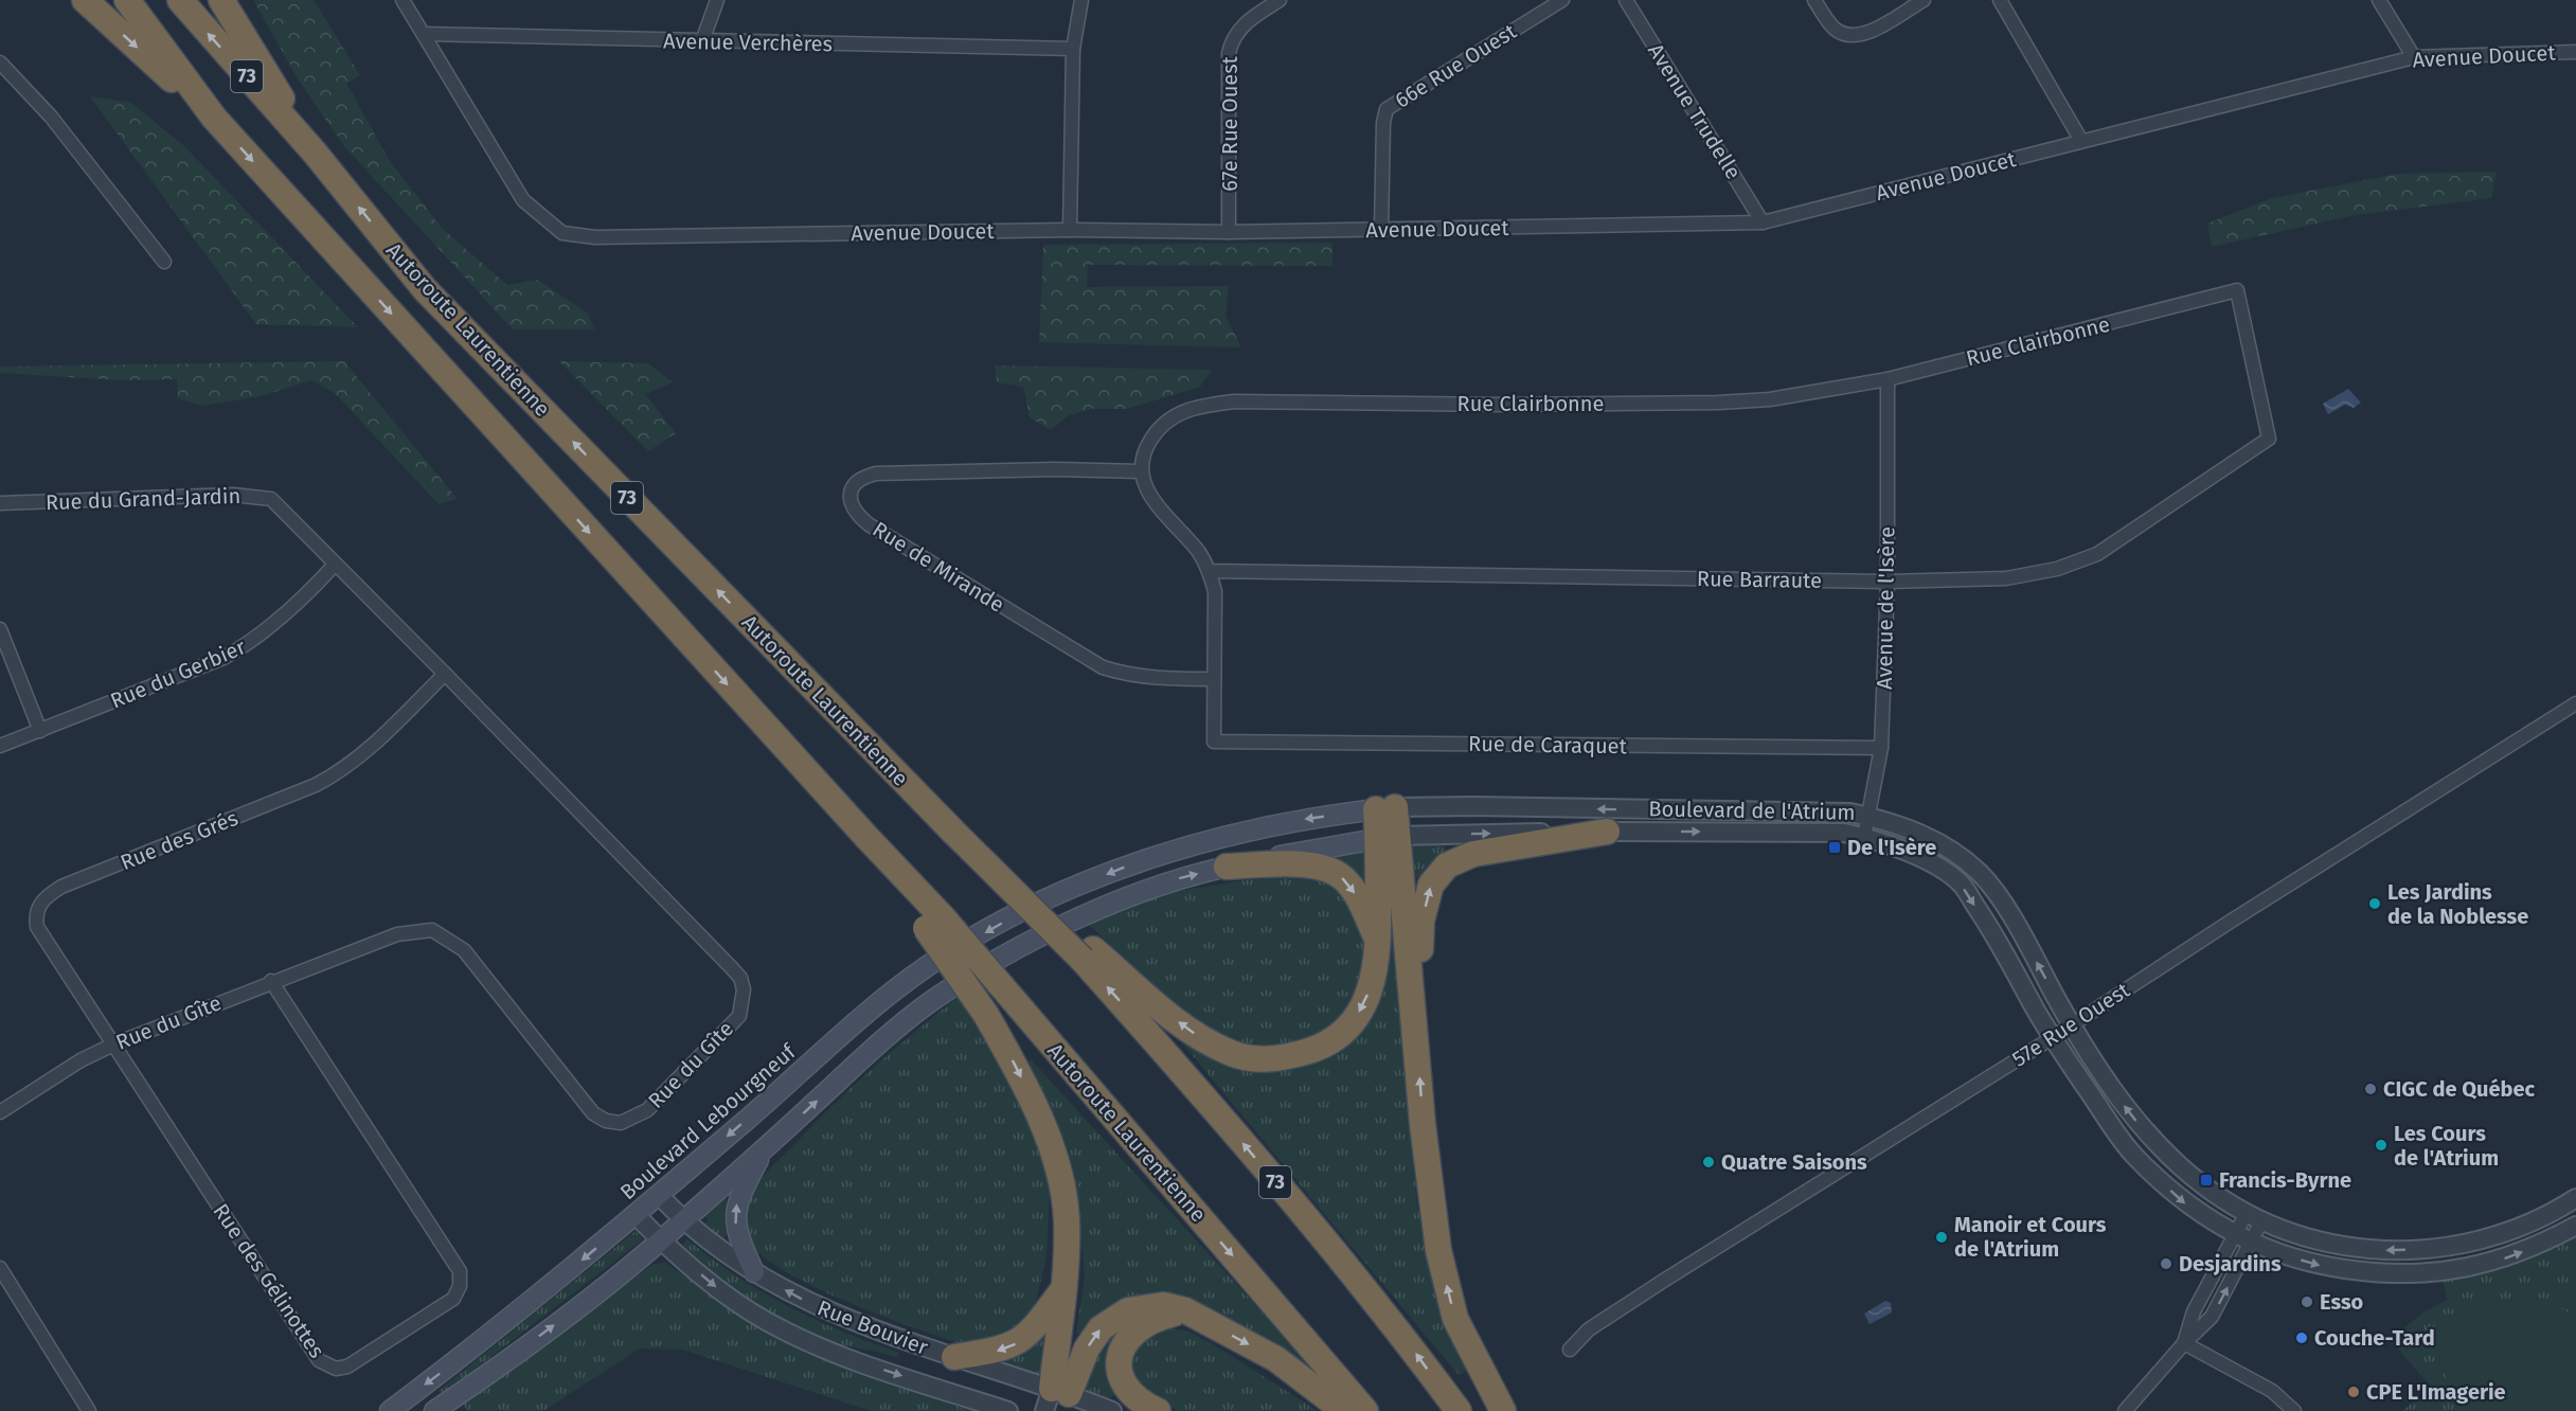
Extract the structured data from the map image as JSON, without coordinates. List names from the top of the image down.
{
  "streets": {
    "highway": ["73", "Autoroute Laurentienne"],
    "main road": ["Boulevard de l'Atrium", "Boulevard Lebourgneuf"],
    "street": [
      "Avenue Verchères",
      "Avenue Doucet",
      "66e Rue Ouest",
      "Avenue Trudelle",
      "67e Rue Ouest",
      "Rue Clairbonne",
      "Rue du Grand-Jardin",
      "Rue de Mirande",
      "Rue Barraute",
      "Avenue de l'Isère",
      "Rue du Gerbier",
      "Rue de Caraquet",
      "Rue des Grés",
      "Rue du Gîte",
      "57e Rue Ouest",
      "Rue des Gélinottes",
      "Rue Bouvier"
    ]
  },
  "crossings": [
    ["Avenue Verchères", "Avenue Doucet"],
    ["Avenue Doucet", "66e Rue Ouest"],
    ["Avenue Doucet", "Avenue Trudelle"],
    ["Avenue Doucet", "67e Rue Ouest"],
    ["Rue Clairbonne", "Rue de Mirande"],
    ["Rue Clairbonne", "Rue Barraute"],
    ["Rue Clairbonne", "Avenue de l'Isère"],
    ["Rue du Grand-Jardin", "Rue du Gerbier"],
    ["Rue du Grand-Jardin", "Rue du Gîte"],
    ["Rue de Mirande", "Rue de Caraquet"],
    ["Rue Barraute", "Avenue de l'Isère"],
    ["Avenue de l'Isère", "Rue de Caraquet"],
    ["Avenue de l'Isère", "Boulevard de l'Atrium"],
    ["Rue du Gerbier", "Rue du Gîte"],
    ["Boulevard de l'Atrium", "57e Rue Ouest"],
    ["Boulevard de l'Atrium", "Boulevard Lebourgneuf"],
    ["Rue des Grés", "Rue du Gîte"],
    ["Rue des Grés", "Rue des Gélinottes"],
    ["Rue du Gîte", "Rue des Gélinottes"],
    ["Boulevard Lebourgneuf", "Rue Bouvier"]
  ],
  "places": {
    "transit": ["De l'Isère", "Francis-Byrne"],
    "other": [
      "Les Jardins de la Noblesse",
      "CIGC de Québec",
      "Les Cours de l'Atrium",
      "Quatre Saisons",
      "Manoir et Cours de l'Atrium",
      "Desjardins",
      "Esso",
      "Couche-Tard",
      "CPE L'Imagerie"
    ]
  }
}
